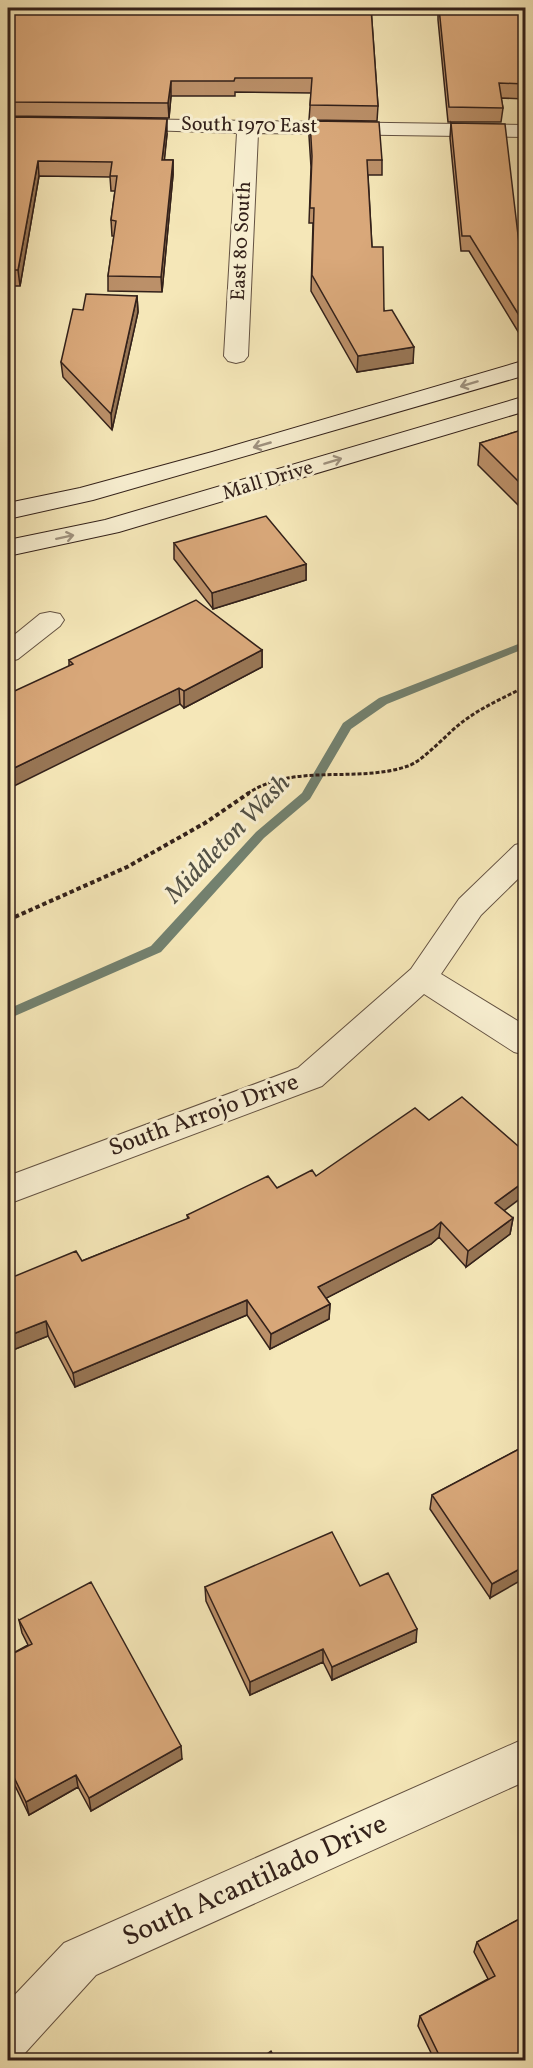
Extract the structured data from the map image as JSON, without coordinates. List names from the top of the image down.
{
  "streets": {
    "street": [
      "South 1970 East",
      "East 80 South",
      "Mall Drive",
      "South Arrojo Drive",
      "South Acantilado Drive"
    ]
  },
  "crossings": [
    ["South 1970 East", "East 80 South"]
  ],
  "water": ["Middleton Wash"]
}
